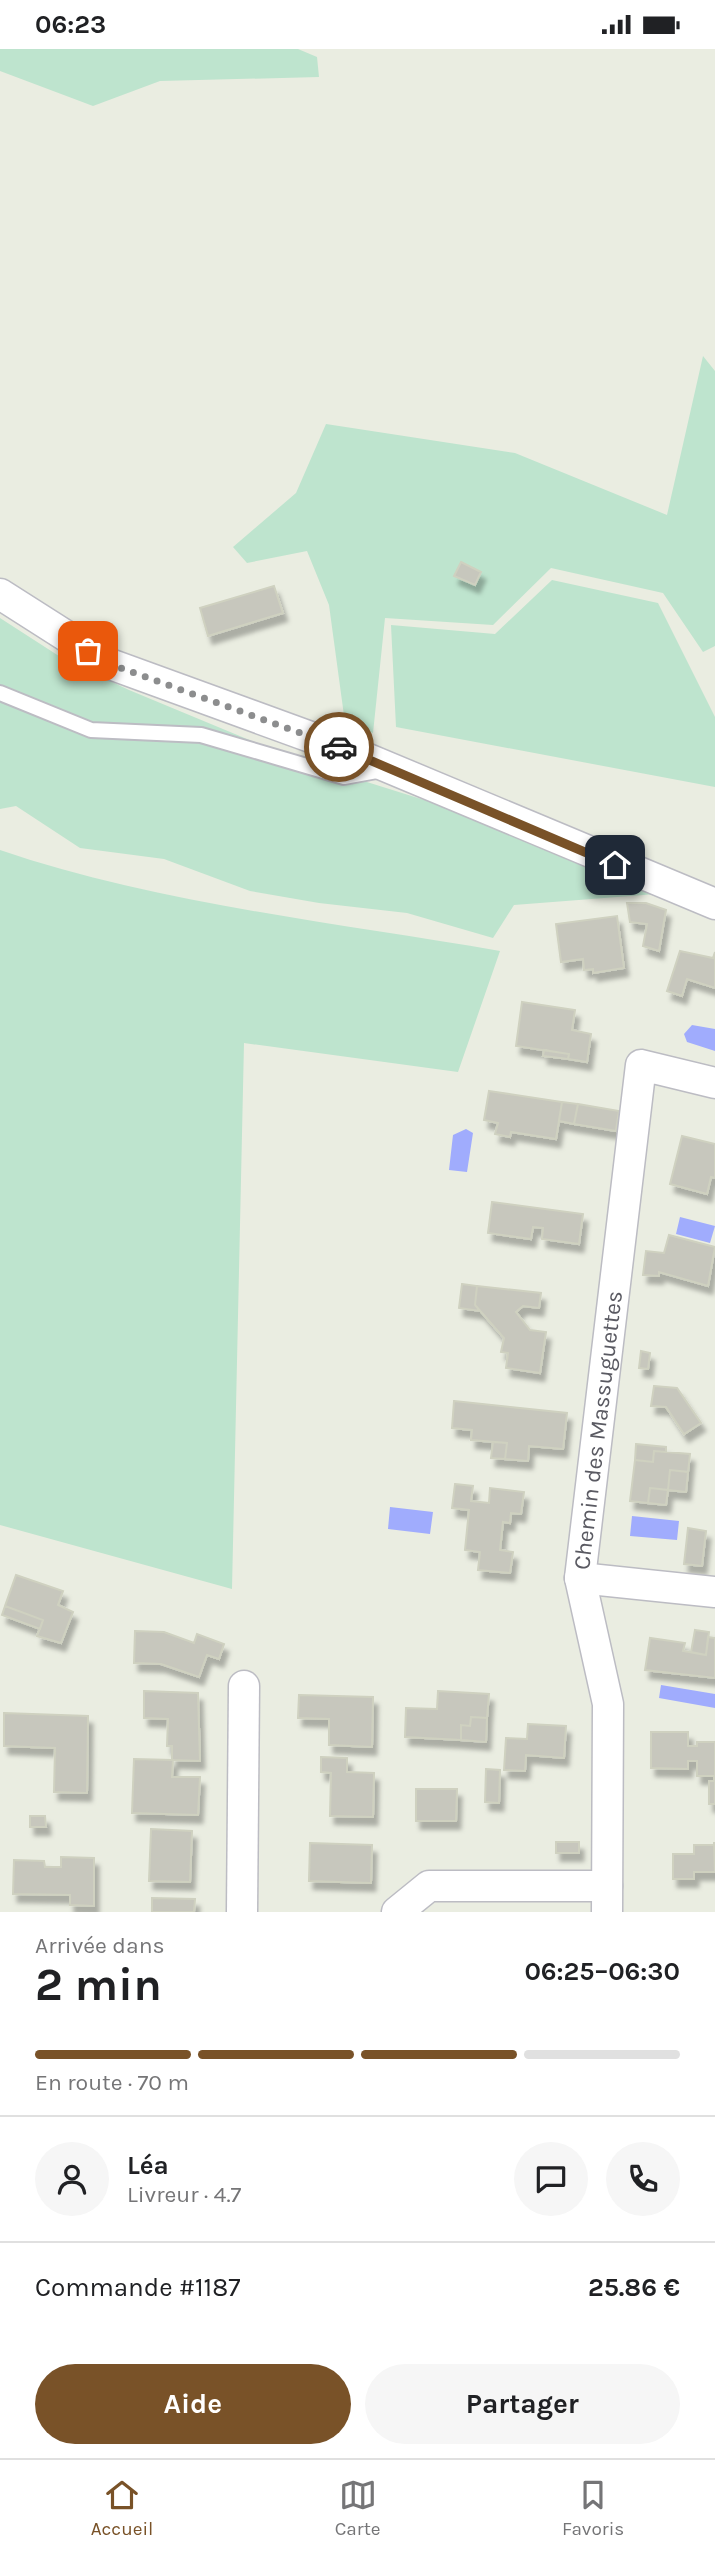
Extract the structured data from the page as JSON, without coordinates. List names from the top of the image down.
{
  "streets": {
    "street": ["Chemin des Massuguettes"]
  },
  "page": {
    "status": "06:23",
    "heading": ["2 min", "Arrivée dans", "06:25–06:30"],
    "panel": [
      "Léa",
      "Livreur · 4.7",
      "Commande #1187",
      "25.86 €"
    ],
    "bar": "En route · 70 m",
    "buttons": ["Aide", "Partager"],
    "tabs": ["Accueil", "Carte", "Favoris"]
  }
}
